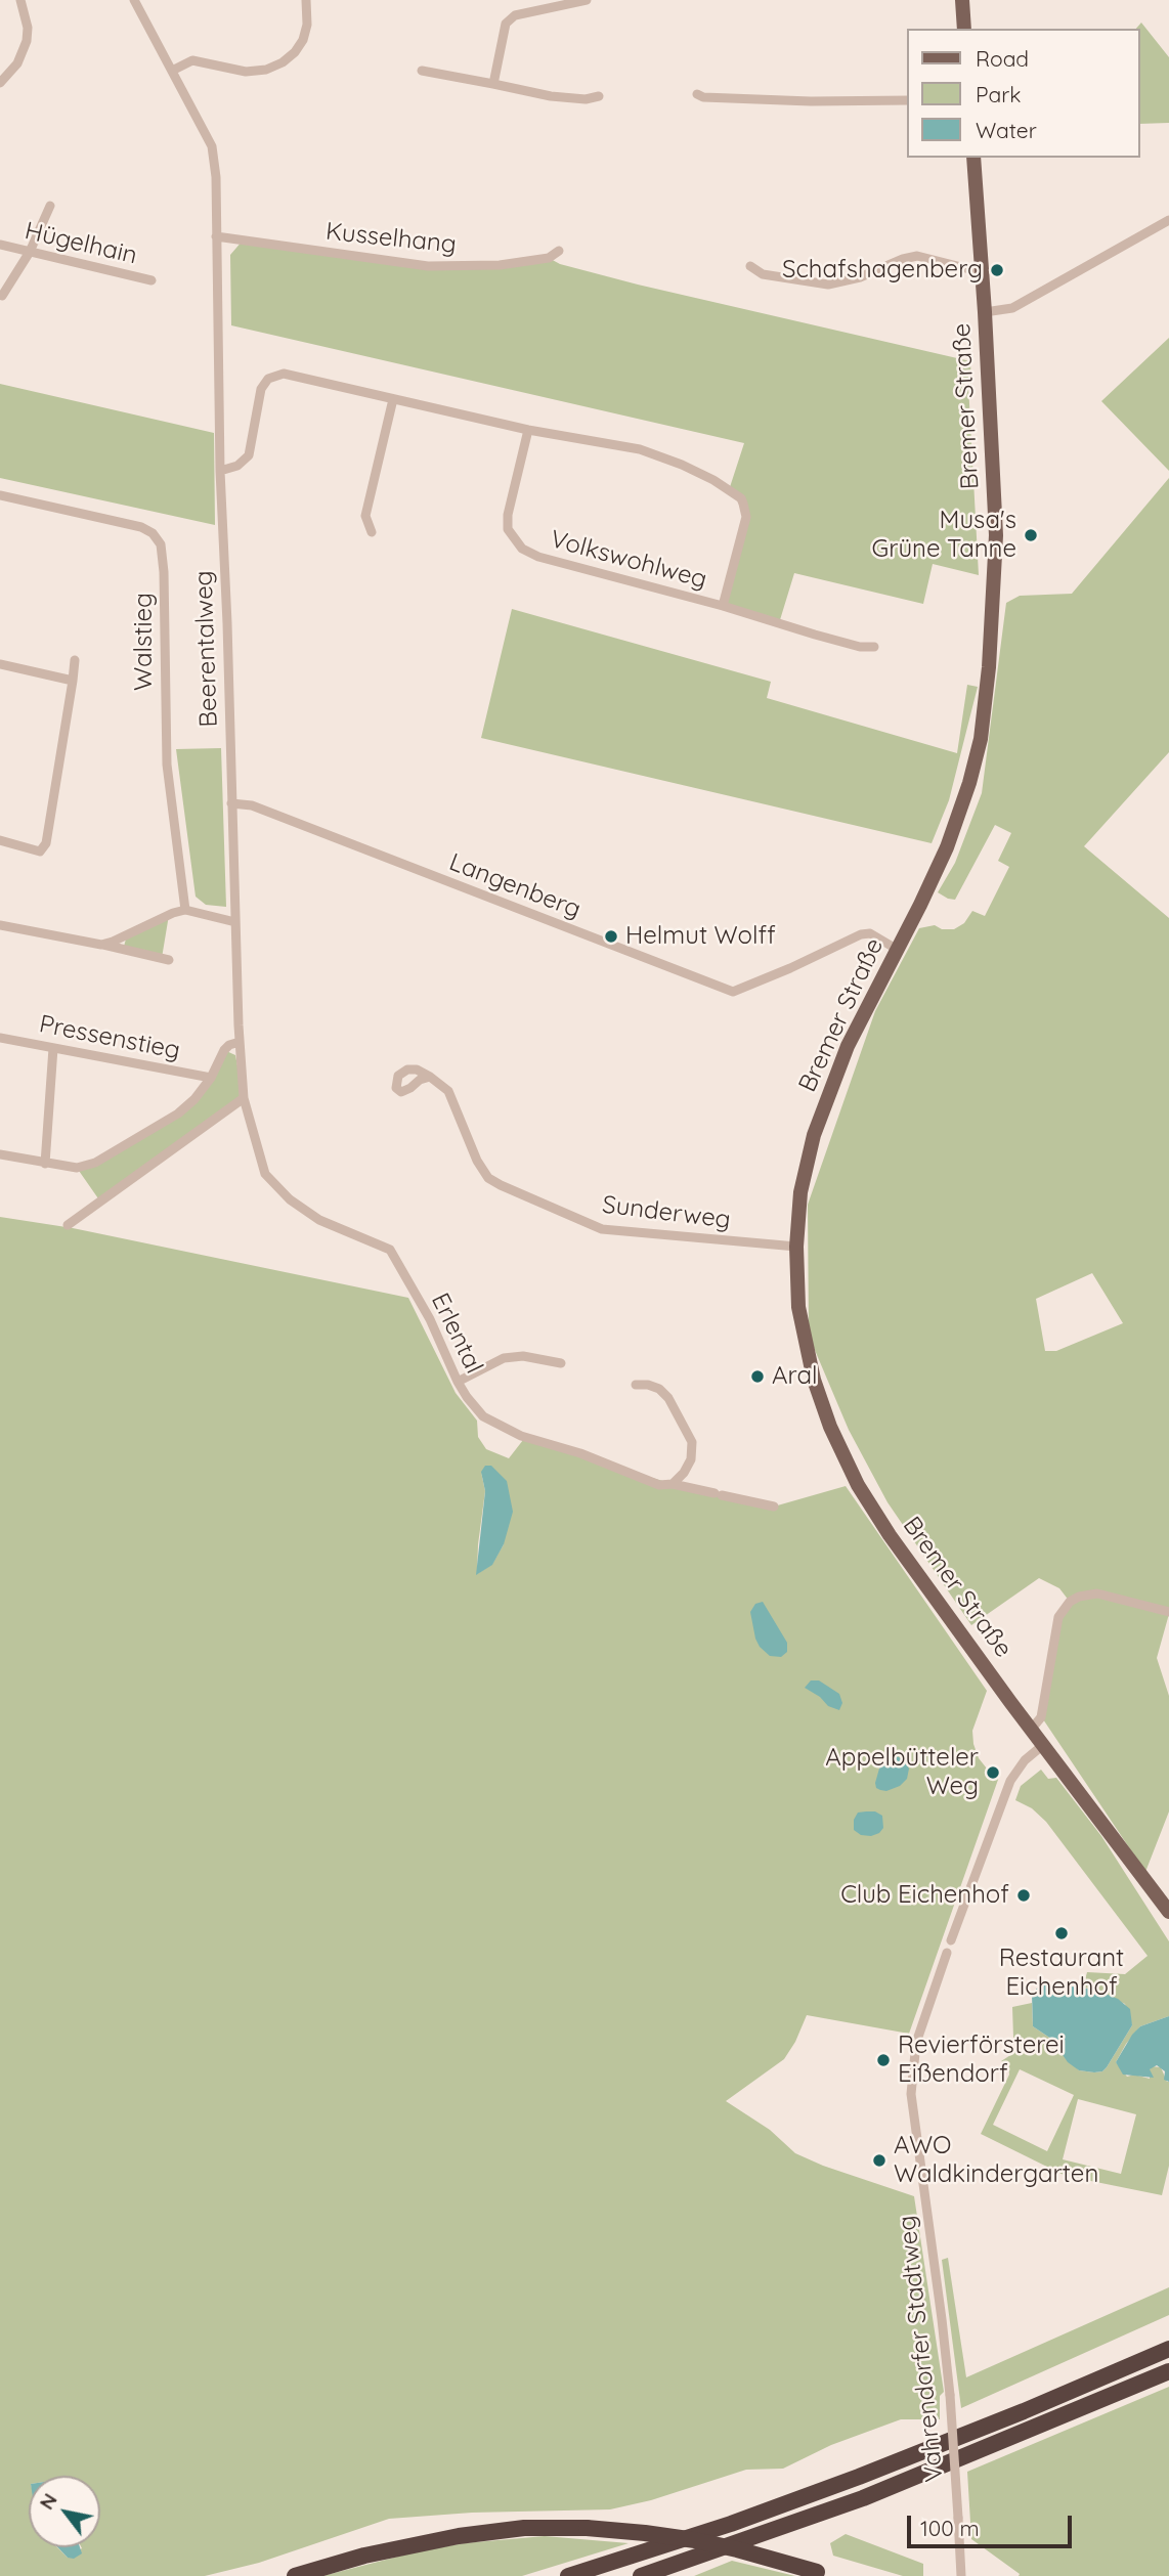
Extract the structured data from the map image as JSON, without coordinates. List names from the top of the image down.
{
  "streets": {
    "main road": ["Bremer Straße"],
    "street": [
      "Kusselhang",
      "Hügelhain",
      "Volkswohlweg",
      "Walstieg",
      "Beerentalweg",
      "Langenberg",
      "Pressenstieg",
      "Sunderweg",
      "Erlental",
      "Vahrendorfer Stadtweg"
    ]
  },
  "crossings": [
    ["Kusselhang", "Beerentalweg"],
    ["Bremer Straße", "Langenberg"],
    ["Bremer Straße", "Sunderweg"],
    ["Volkswohlweg", "Beerentalweg"],
    ["Beerentalweg", "Langenberg"],
    ["Beerentalweg", "Erlental"]
  ],
  "places": [
    "Schafshagenberg",
    "Musa's Grüne Tanne",
    "Helmut Wolff",
    "Aral",
    "Appelbütteler Weg",
    "Club Eichenhof",
    "Restaurant Eichenhof",
    "Revierförsterei Eißendorf",
    "AWO Waldkindergarten"
  ],
  "legend": ["Road", "Park", "Water"],
  "scale_bar": "100 m",
  "north": "top left"
}
